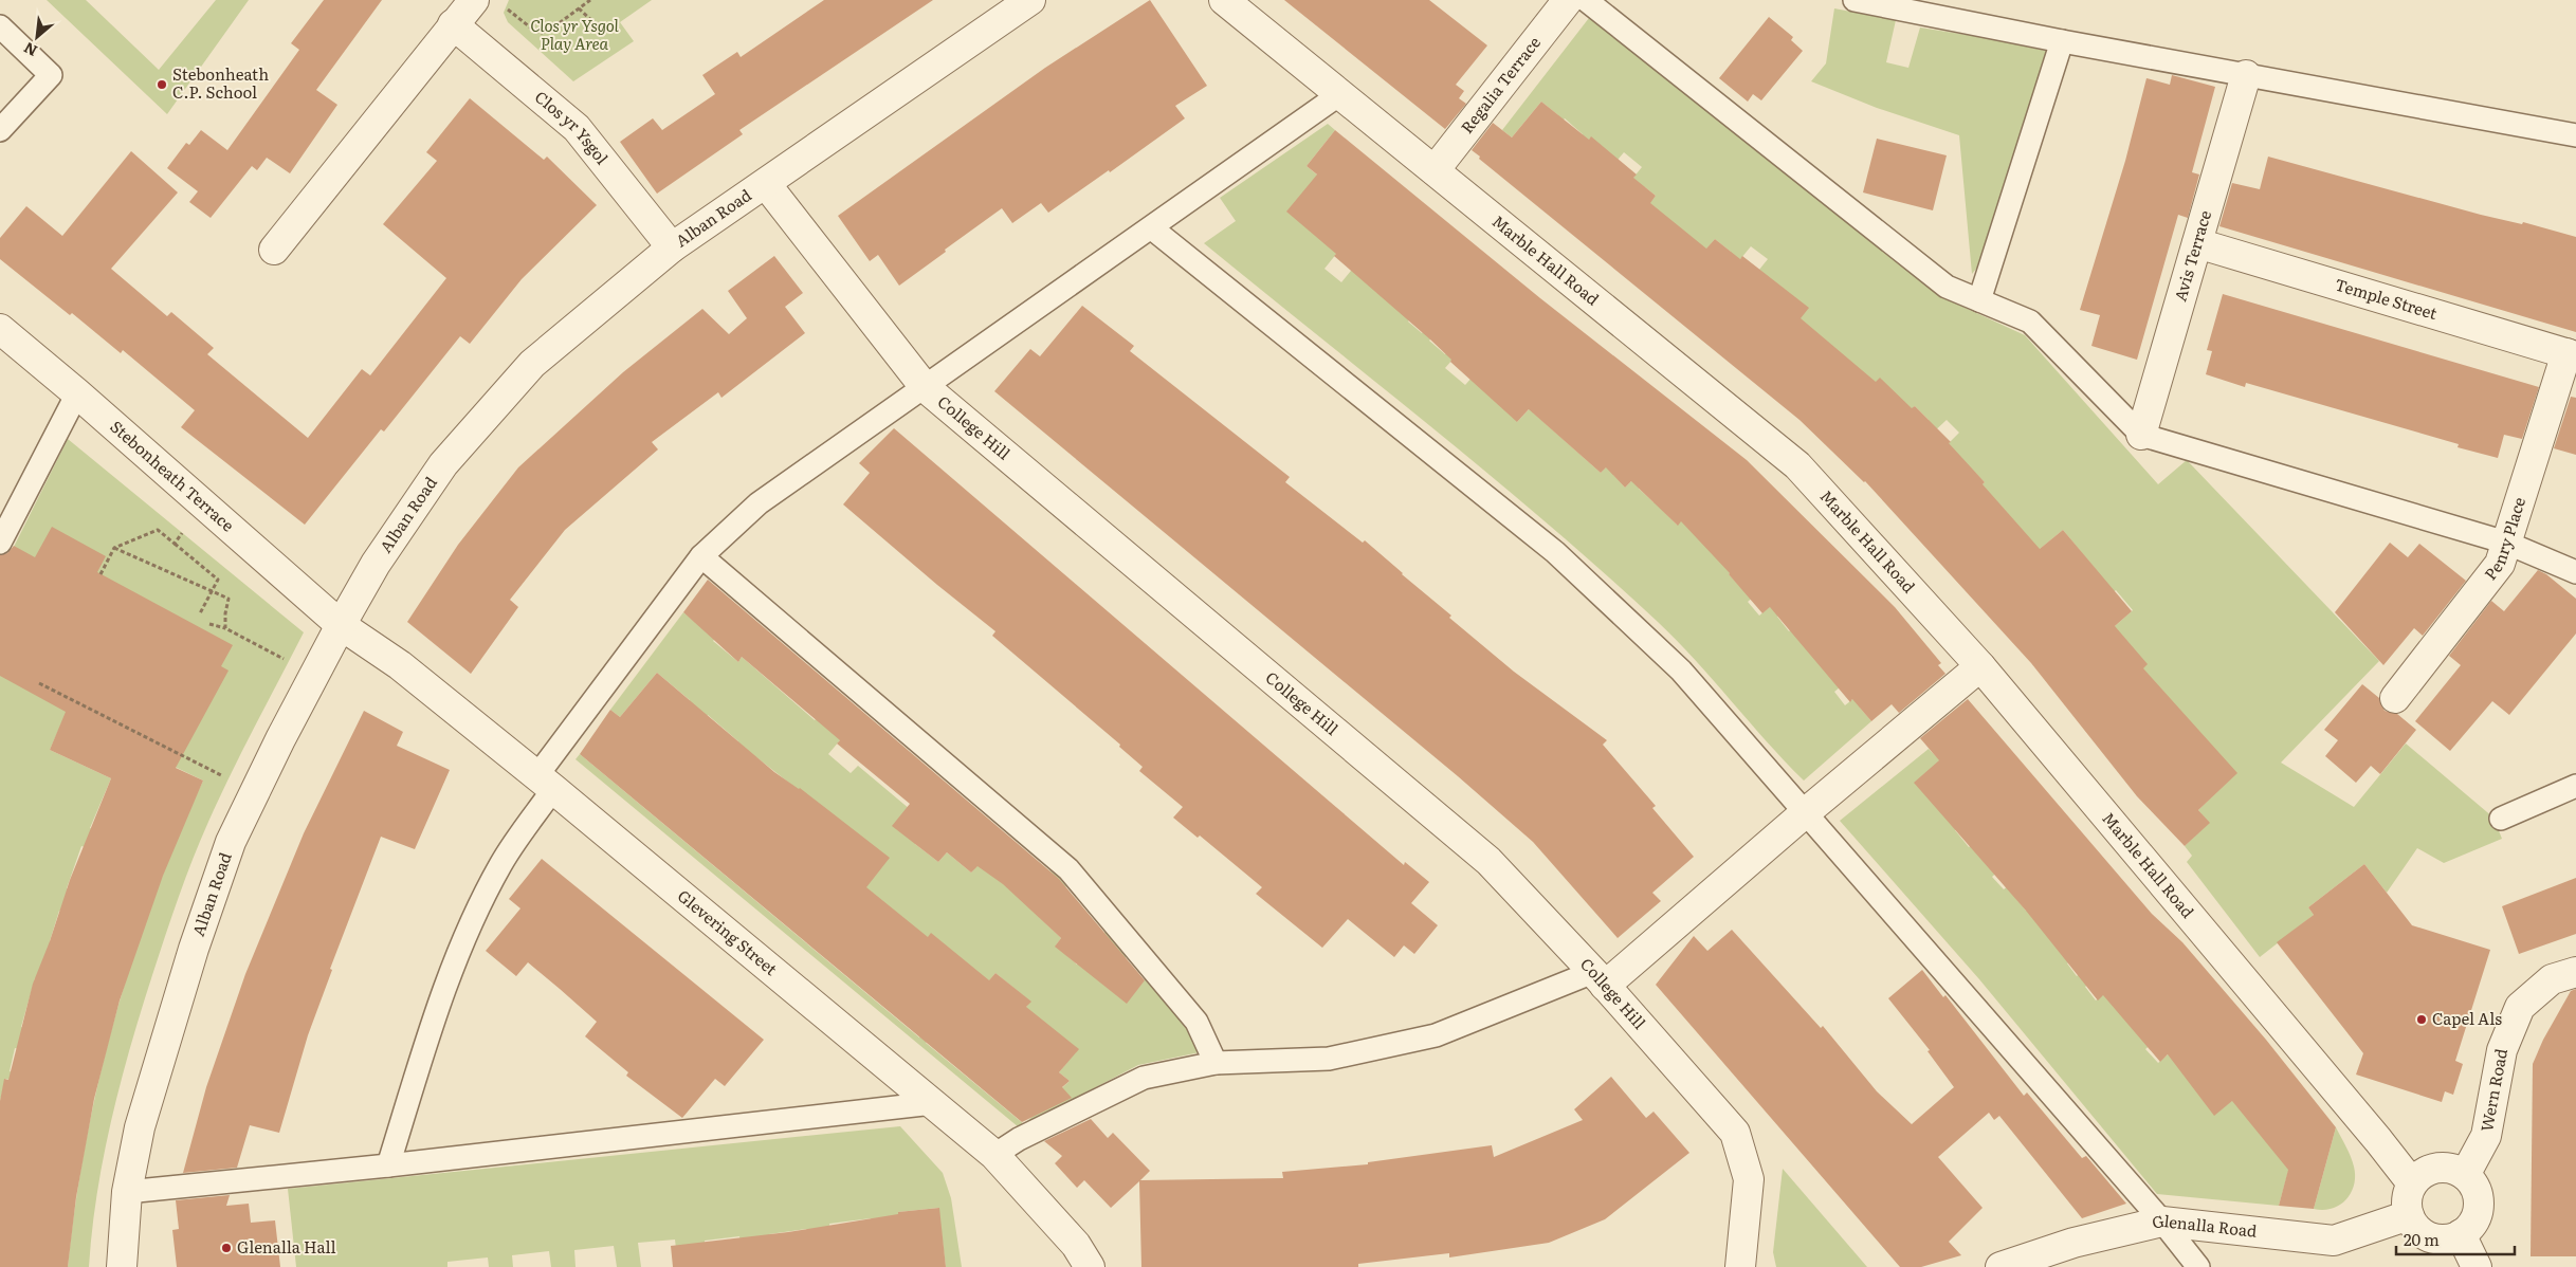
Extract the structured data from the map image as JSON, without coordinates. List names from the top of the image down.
{
  "streets": {
    "street": [
      "Regalia Terrace",
      "Clos yr Ysgol",
      "Alban Road",
      "Avis Terrace",
      "Marble Hall Road",
      "Temple Street",
      "College Hill",
      "Stebonheath Terrace",
      "Penry Place",
      "Glevering Street",
      "Wern Road",
      "Glenalla Road"
    ]
  },
  "crossings": [
    ["Regalia Terrace", "Marble Hall Road"],
    ["Clos yr Ysgol", "Alban Road"],
    ["Alban Road", "College Hill"],
    ["Alban Road", "Stebonheath Terrace"],
    ["Alban Road", "Glevering Street"],
    ["Avis Terrace", "Temple Street"],
    ["Marble Hall Road", "Wern Road"],
    ["Marble Hall Road", "Glenalla Road"],
    ["Temple Street", "Penry Place"],
    ["Stebonheath Terrace", "Glevering Street"],
    ["Wern Road", "Glenalla Road"]
  ],
  "parks": ["Clos yr Ysgol Play Area"],
  "places": ["Stebonheath C.P. School", "Capel Als", "Glenalla Hall"],
  "scale_bar": "20 m",
  "north": "bottom left"
}
